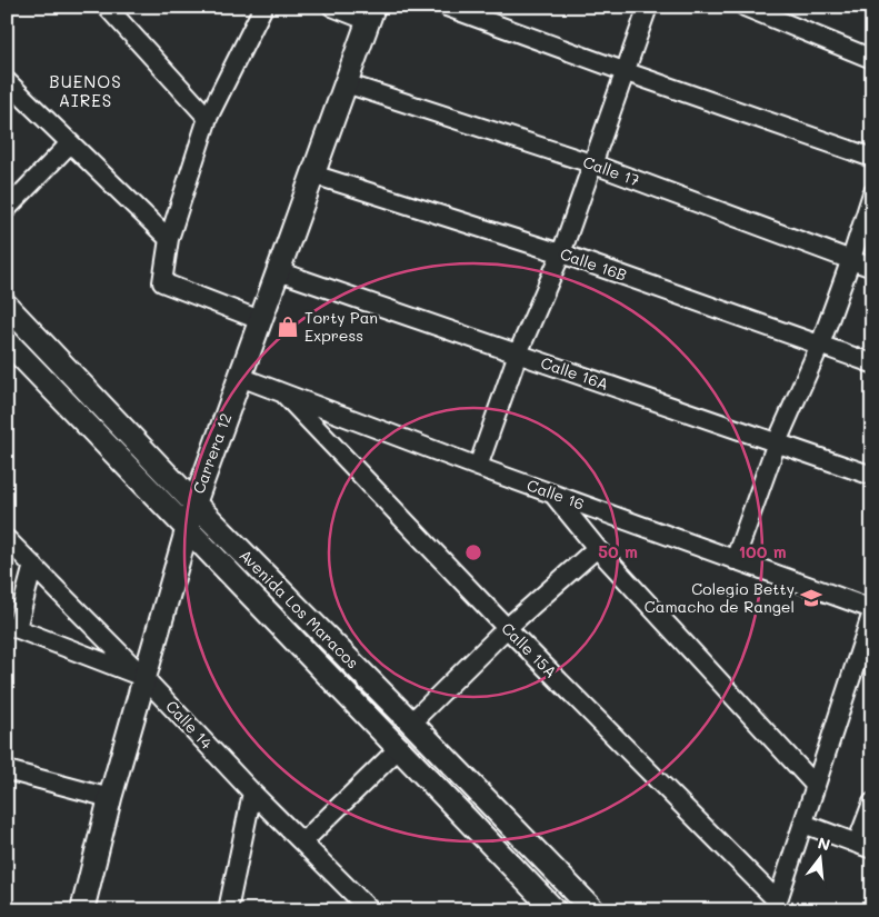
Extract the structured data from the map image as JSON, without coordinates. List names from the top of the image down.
{
  "streets": {
    "street": [
      "Calle 17",
      "Calle 16B",
      "Calle 16A",
      "Carrera 12",
      "Calle 16",
      "Avenida Los Maracos",
      "Calle 15A",
      "Calle 14"
    ]
  },
  "crossings": [
    ["Calle 17", "Carrera 12"],
    ["Calle 16B", "Carrera 12"],
    ["Calle 16A", "Carrera 12"],
    ["Carrera 12", "Calle 16"],
    ["Carrera 12", "Avenida Los Maracos"],
    ["Carrera 12", "Calle 14"],
    ["Calle 16", "Calle 15A"]
  ],
  "districts": ["BUENOS AIRES"],
  "places": {
    "shop": ["Torty Pan Express"],
    "school or university": ["Colegio Betty Camacho de Rangel"]
  },
  "north": "top",
  "rings": ["50 m", "100 m"]
}
